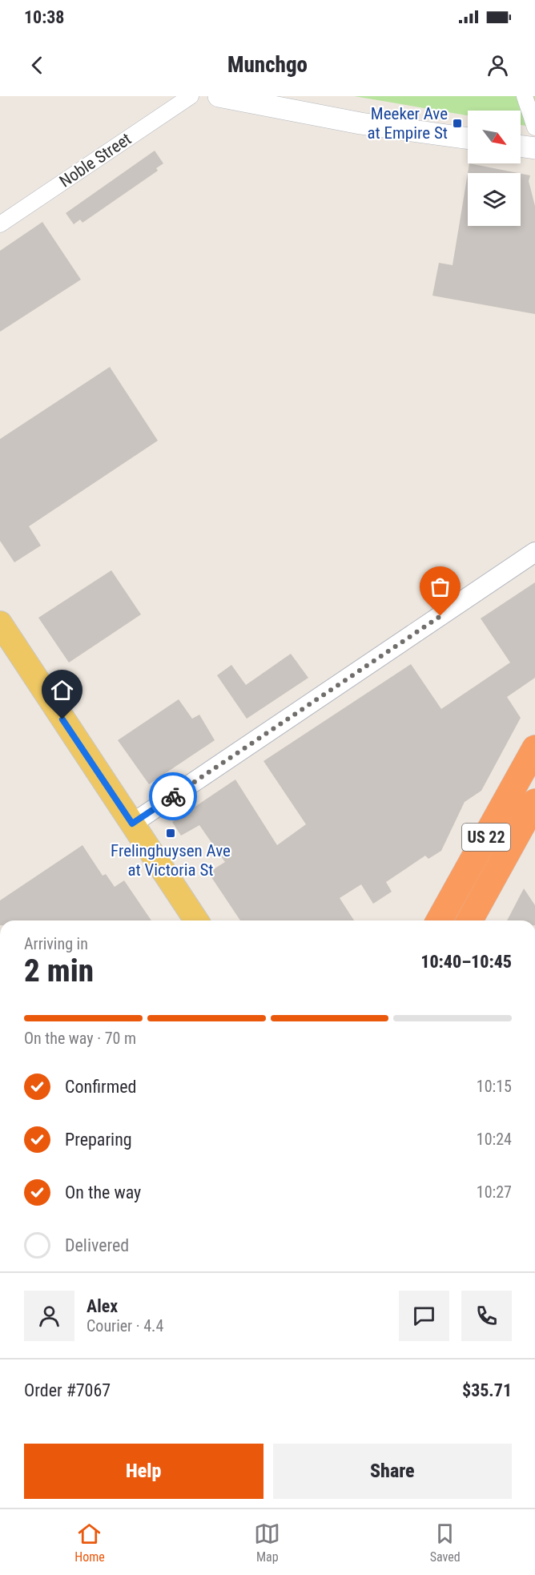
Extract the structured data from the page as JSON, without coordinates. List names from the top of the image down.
{
  "streets": {
    "highway": ["US 22"],
    "street": ["Noble Street"]
  },
  "places": {
    "transit": ["Meeker Ave at Empire St", "Frelinghuysen Ave at Victoria St"]
  },
  "north": "bottom right",
  "page": {
    "status": "10:38",
    "header": "Munchgo",
    "heading": ["2 min", "Arriving in", "10:40–10:45"],
    "panel": [
      "Alex",
      "Courier · 4.4",
      "Order #7067",
      "$35.71"
    ],
    "bar": "On the way · 70 m",
    "list": [
      ["Confirmed", "10:15"],
      ["Preparing", "10:24"],
      ["On the way", "10:27"],
      "Delivered"
    ],
    "buttons": ["Help", "Share"],
    "tabs": ["Home", "Map", "Saved"]
  }
}
